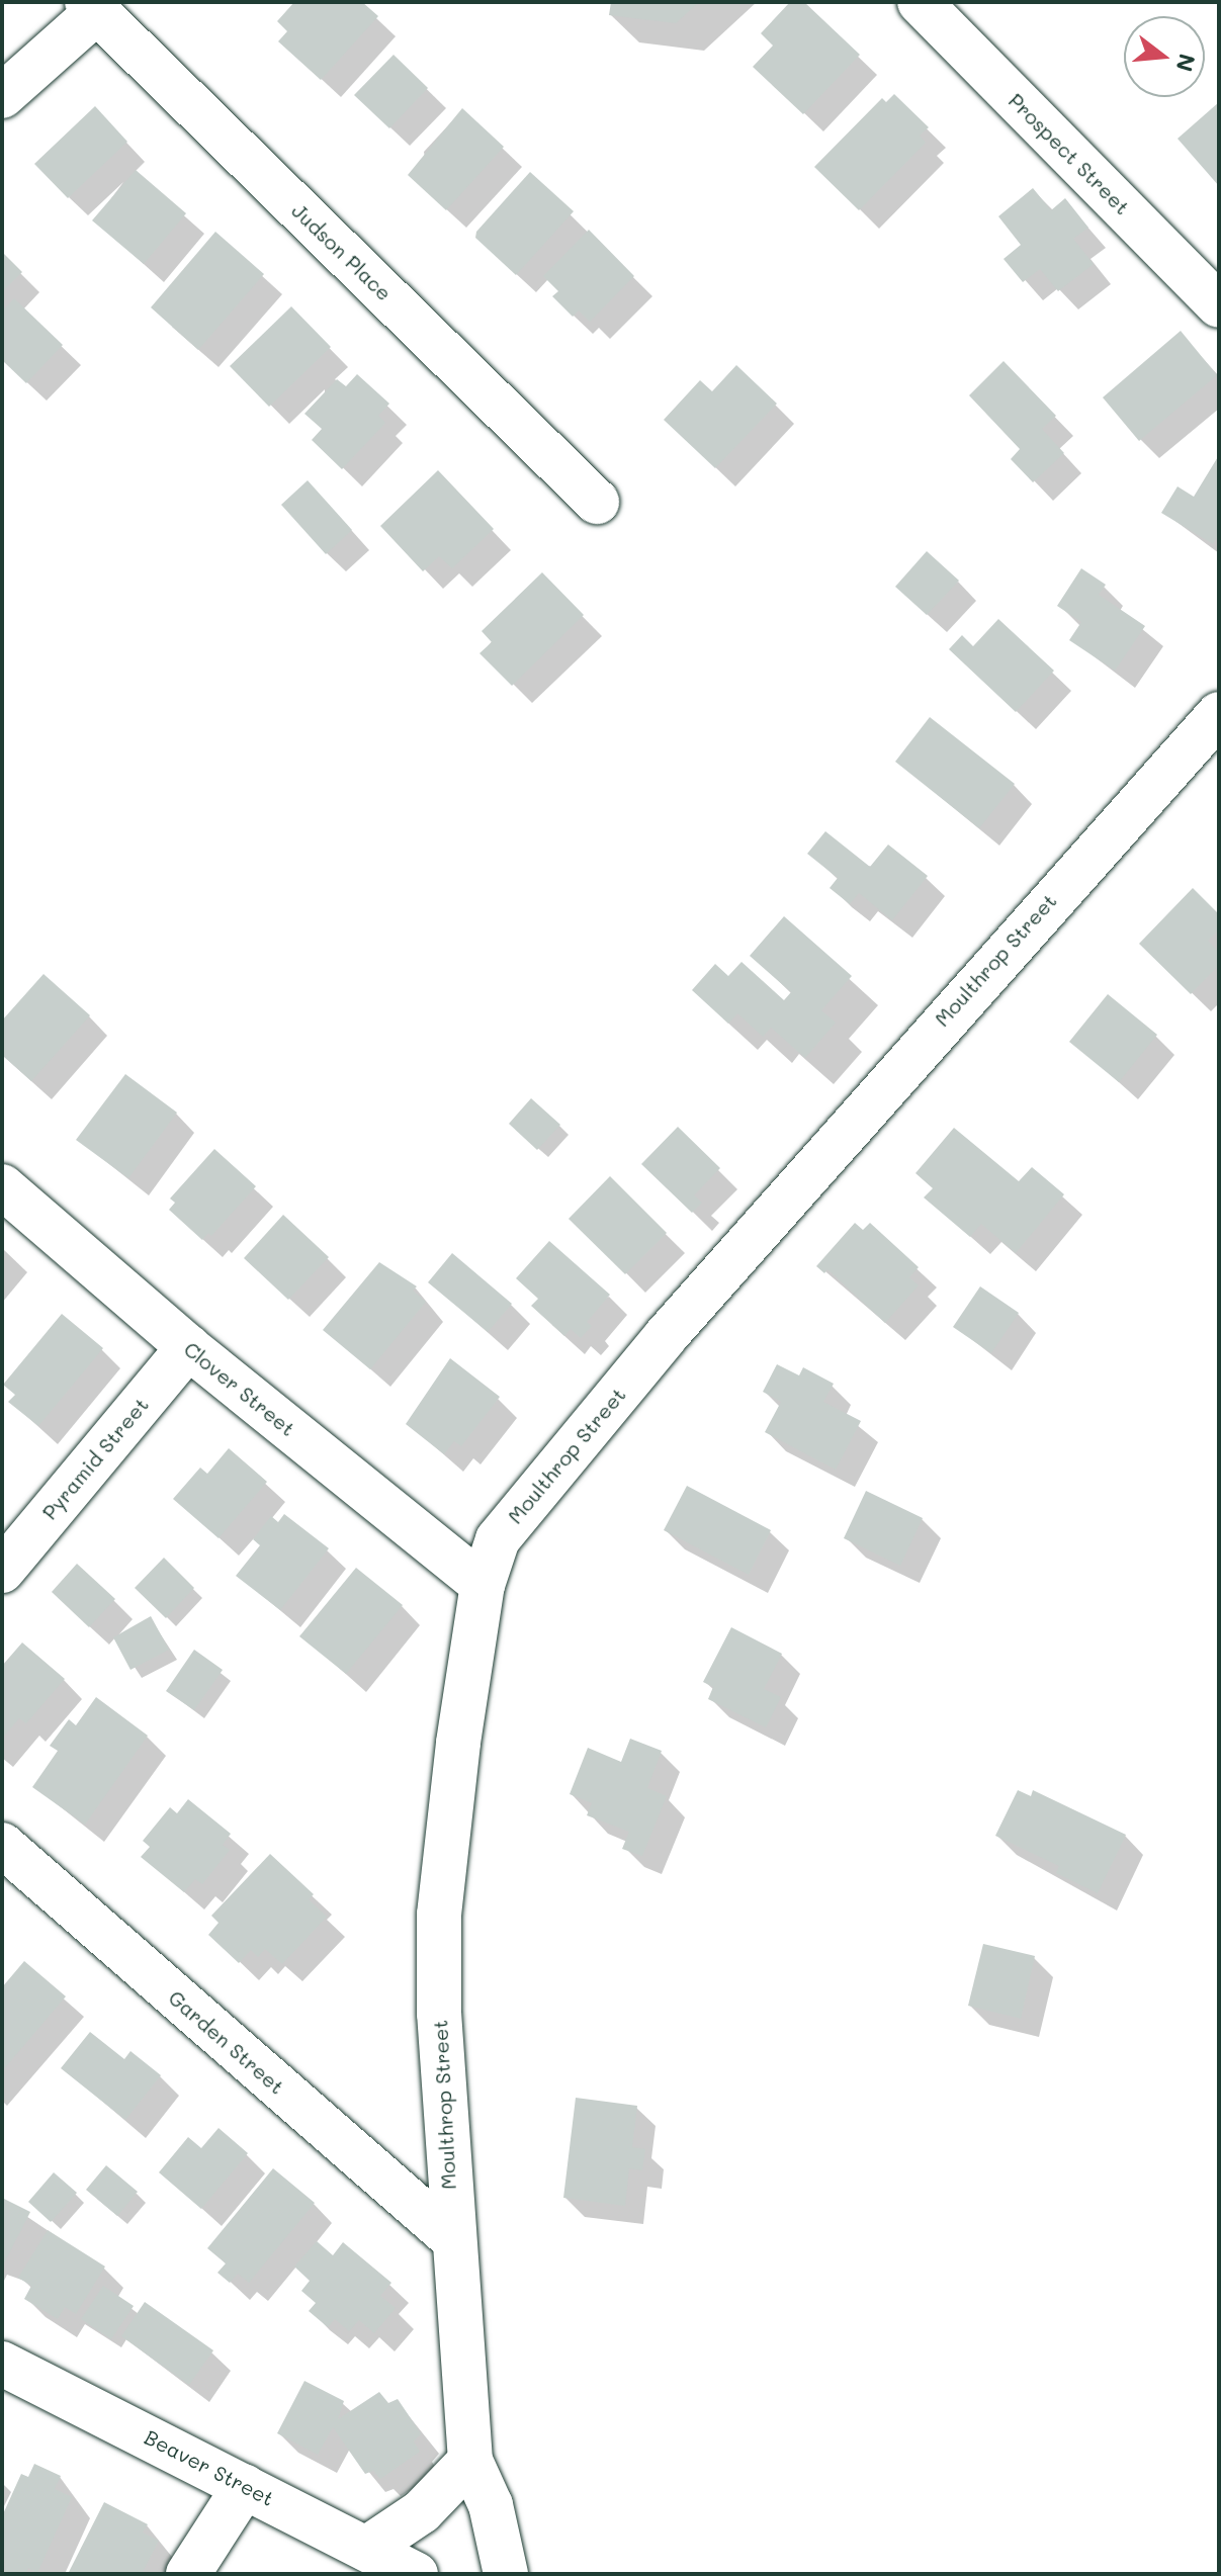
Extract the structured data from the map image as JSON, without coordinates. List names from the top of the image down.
{
  "streets": {
    "street": [
      "Prospect Street",
      "Judson Place",
      "Moulthrop Street",
      "Clover Street",
      "Pyramid Street",
      "Garden Street",
      "Beaver Street"
    ]
  },
  "crossings": [
    ["Moulthrop Street", "Clover Street"],
    ["Moulthrop Street", "Garden Street"],
    ["Clover Street", "Pyramid Street"]
  ],
  "north": "right"
}
